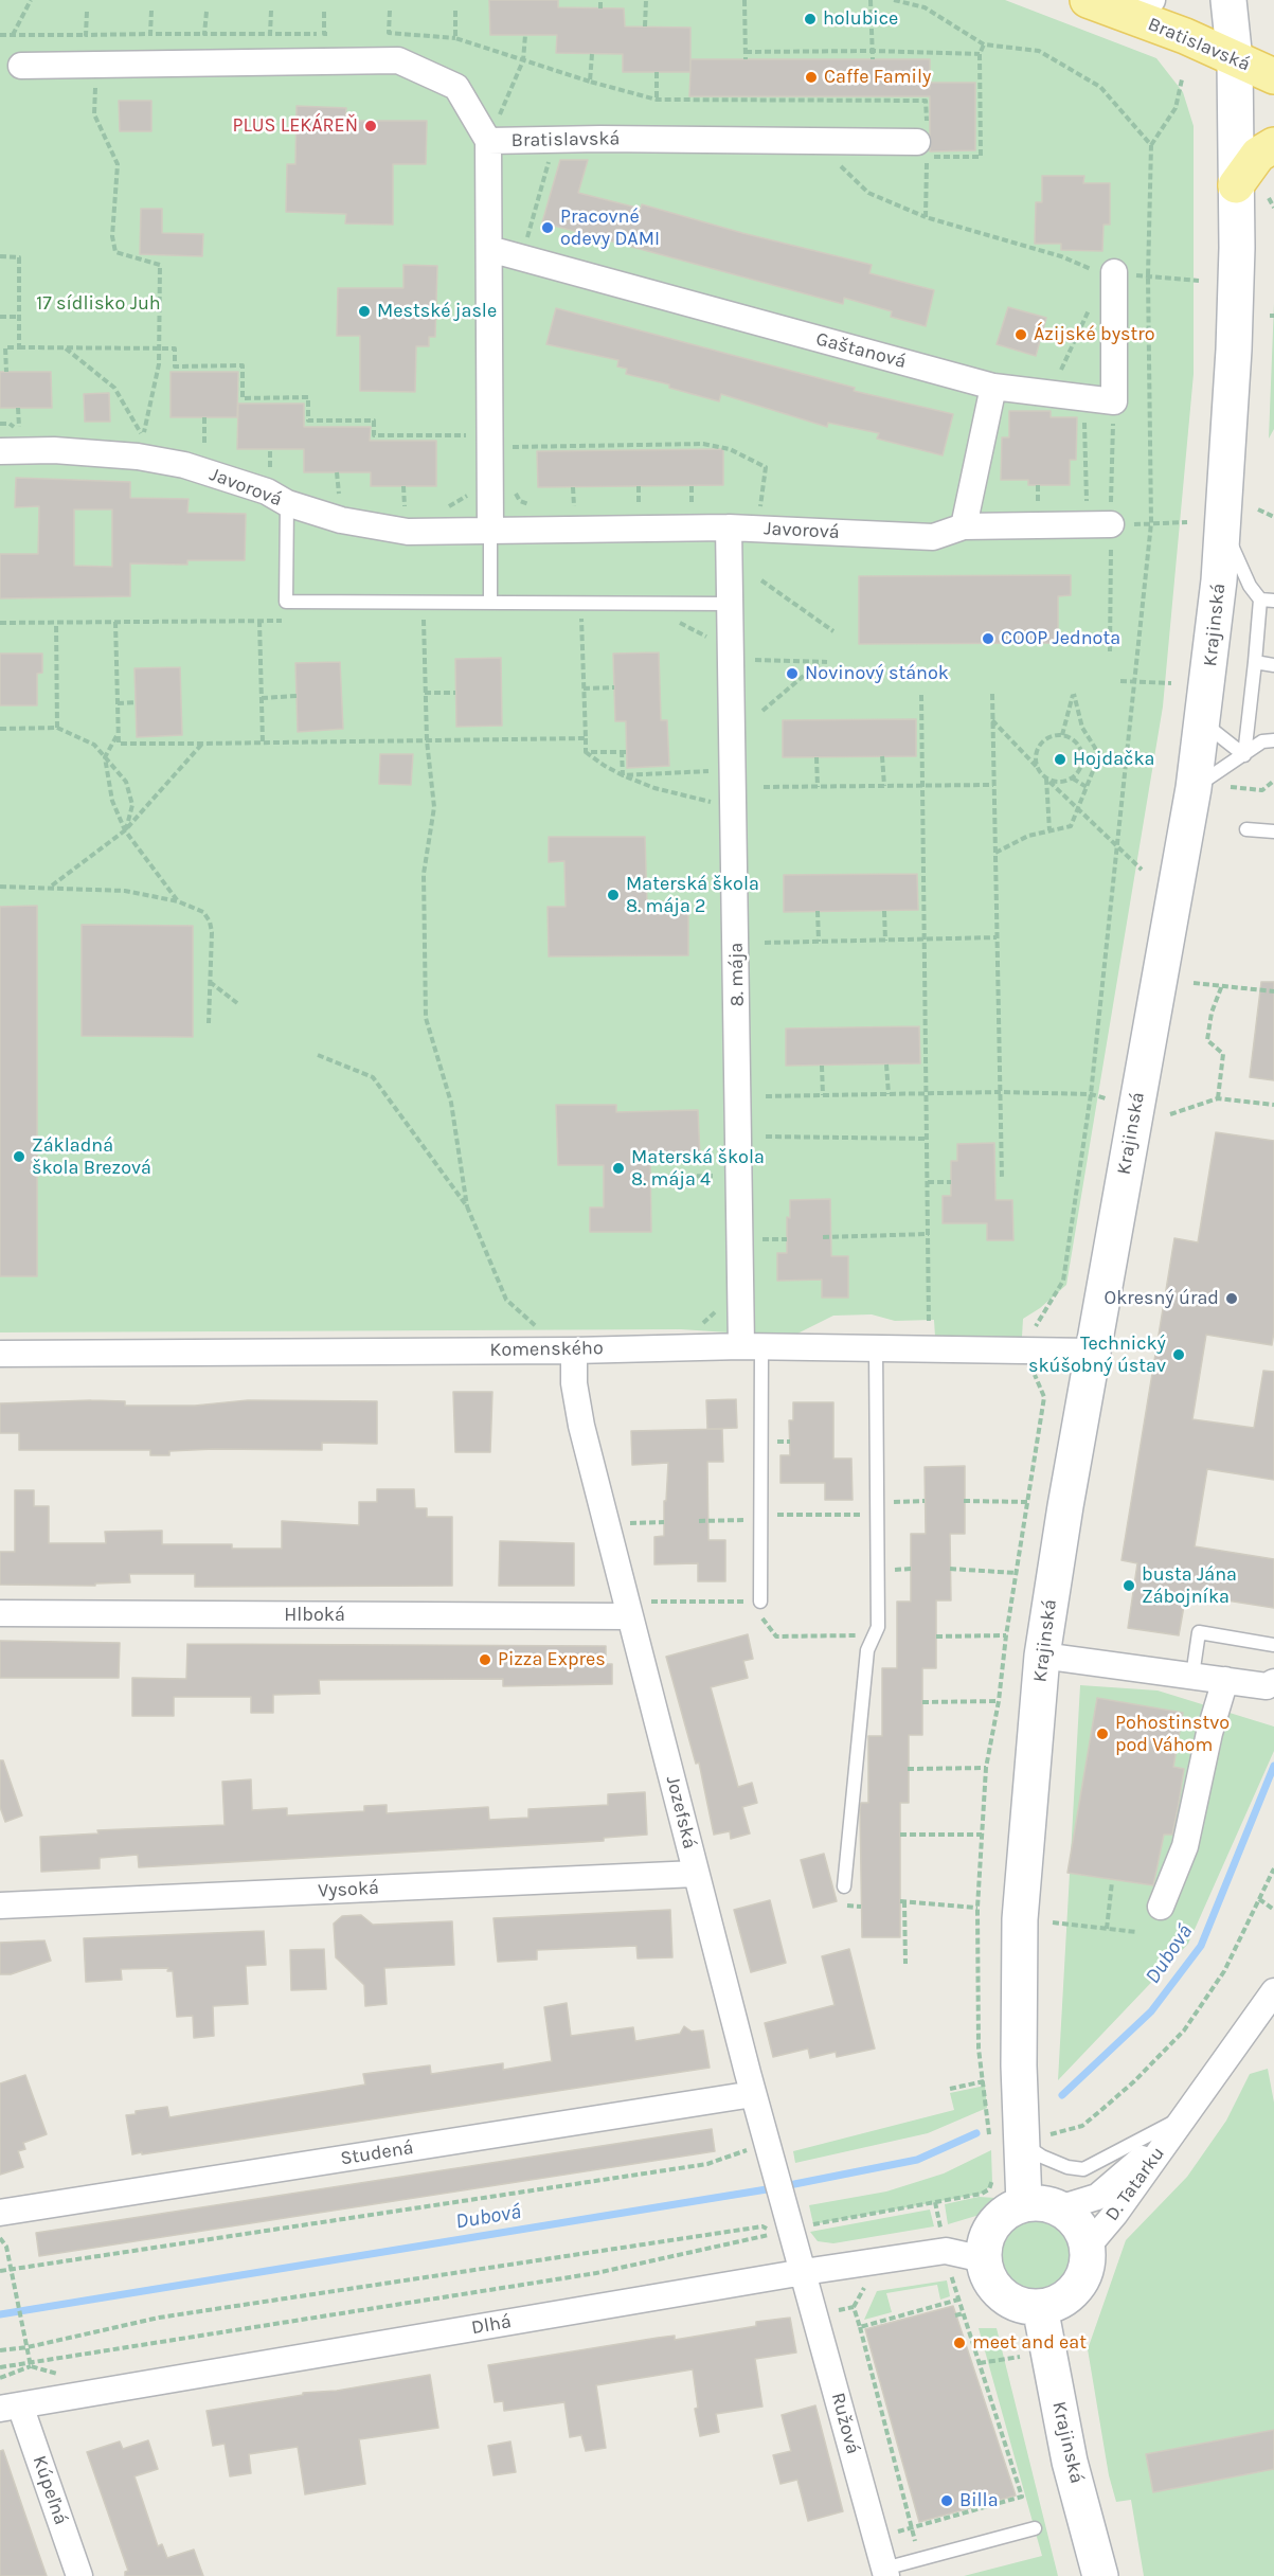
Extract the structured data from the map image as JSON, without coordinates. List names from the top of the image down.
{
  "streets": {
    "main road": ["Bratislavská", "Krajinská"],
    "street": [
      "Gaštanová",
      "Javorová",
      "8. mája",
      "Komenského",
      "Hlboká",
      "Jozefská",
      "Vysoká",
      "Studená",
      "D. Tatarku",
      "Dlhá",
      "Ružová",
      "Kúpeľná"
    ]
  },
  "crossings": [
    ["Bratislavská", "Krajinská"],
    ["Javorová", "8. mája"],
    ["Krajinská", "Komenského"],
    ["Krajinská", "D. Tatarku"],
    ["Krajinská", "Dlhá"],
    ["8. mája", "Komenského"],
    ["Komenského", "Jozefská"],
    ["Hlboká", "Jozefská"],
    ["Jozefská", "Vysoká"],
    ["Jozefská", "Studená"],
    ["Jozefská", "Dlhá"],
    ["Jozefská", "Ružová"],
    ["D. Tatarku", "Dlhá"],
    ["Dlhá", "Ružová"],
    ["Dlhá", "Kúpeľná"]
  ],
  "water": ["Dubová"],
  "parks": ["17 sídlisko Juh"],
  "places": [
    "holubice",
    "Caffe Family",
    "PLUS LEKÁREŇ",
    "Pracovné odevy DAMI",
    "Mestské jasle",
    "Ázijské bystro",
    "COOP Jednota",
    "Novinový stánok",
    "Hojdačka",
    "Materská škola 8. mája 2",
    "Základná škola Brezová",
    "Materská škola 8. mája 4",
    "Okresný úrad",
    "Technický skúšobný ústav",
    "busta Jána Zábojníka",
    "Pizza Expres",
    "Pohostinstvo pod Váhom",
    "meet and eat",
    "Billa"
  ]
}
